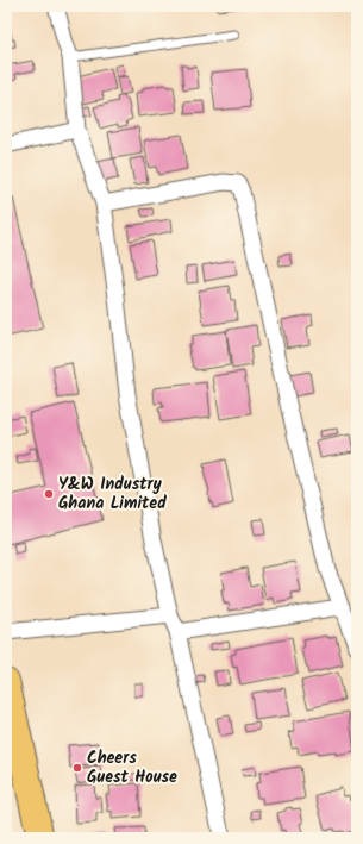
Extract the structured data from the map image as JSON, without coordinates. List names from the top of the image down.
{
  "places": ["Y&W Industry Ghana Limited", "Cheers Guest House"]
}
